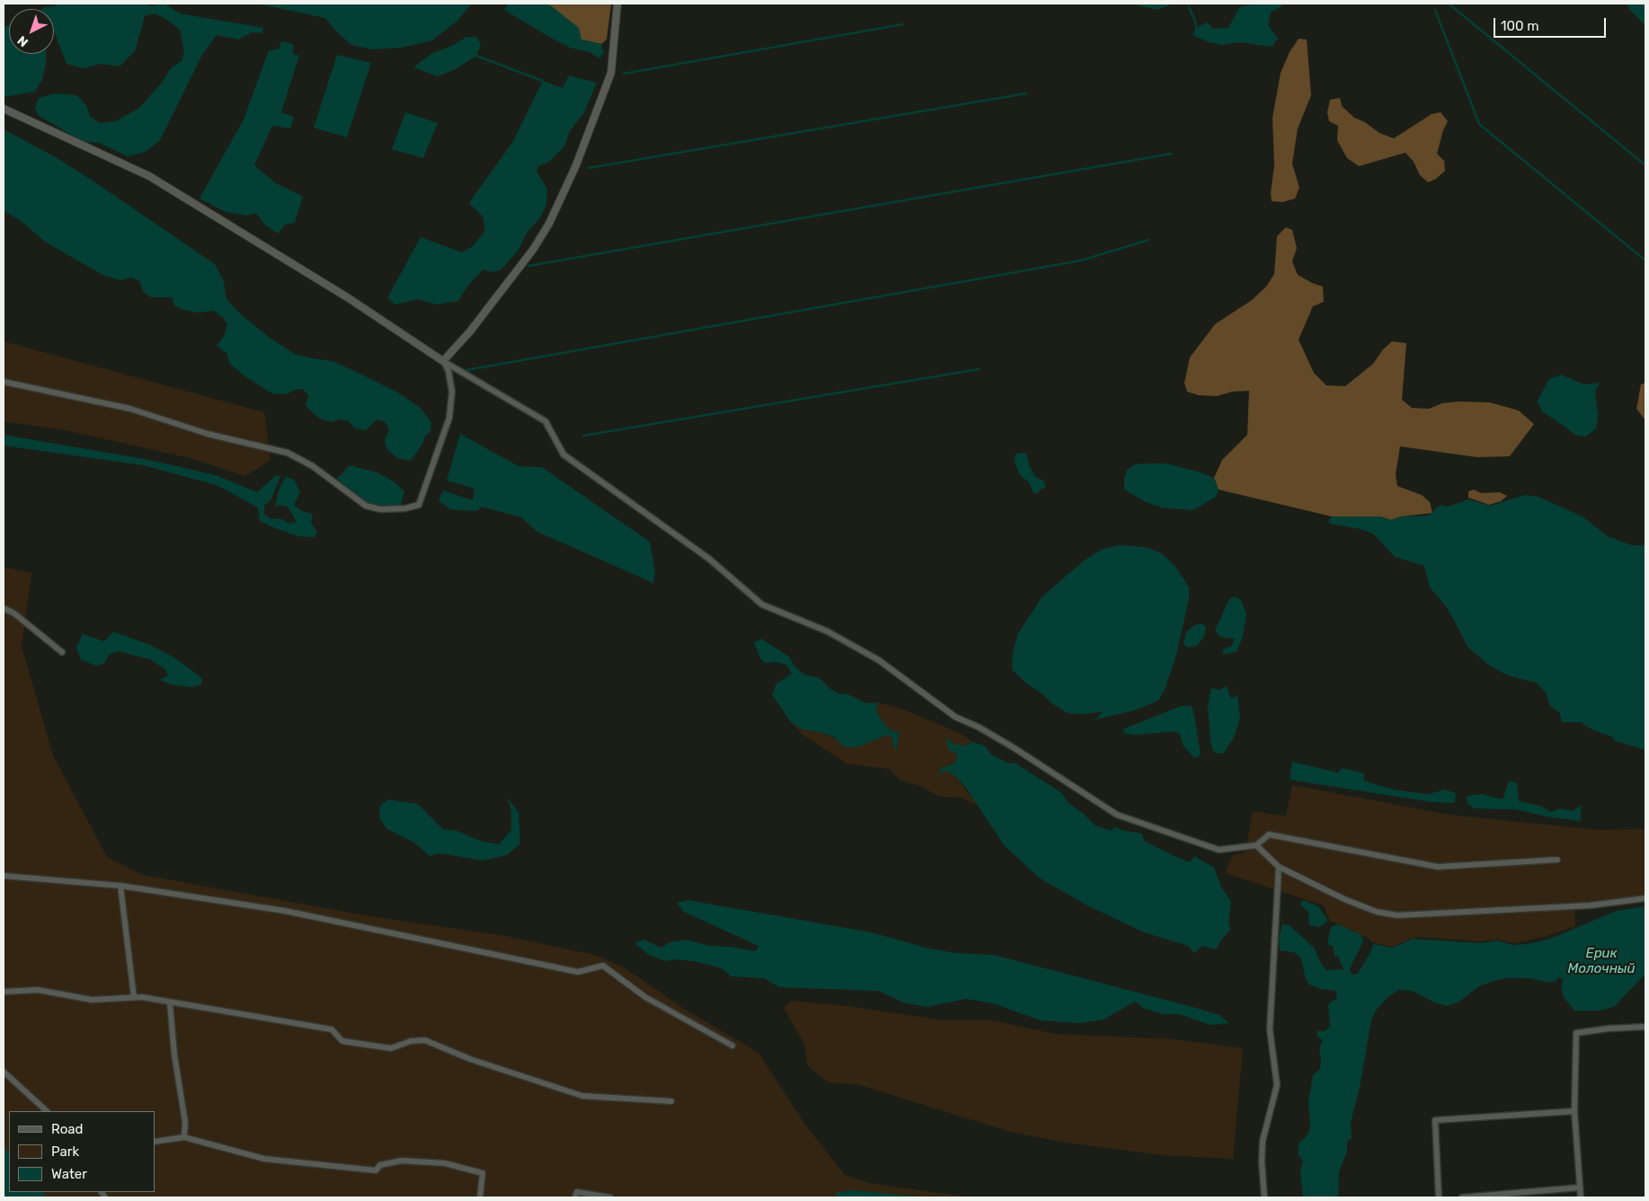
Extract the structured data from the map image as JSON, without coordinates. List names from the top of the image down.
{
  "water": ["Ерик Молочный"],
  "legend": ["Road", "Park", "Water"],
  "scale_bar": "100 m",
  "north": "bottom left"
}
